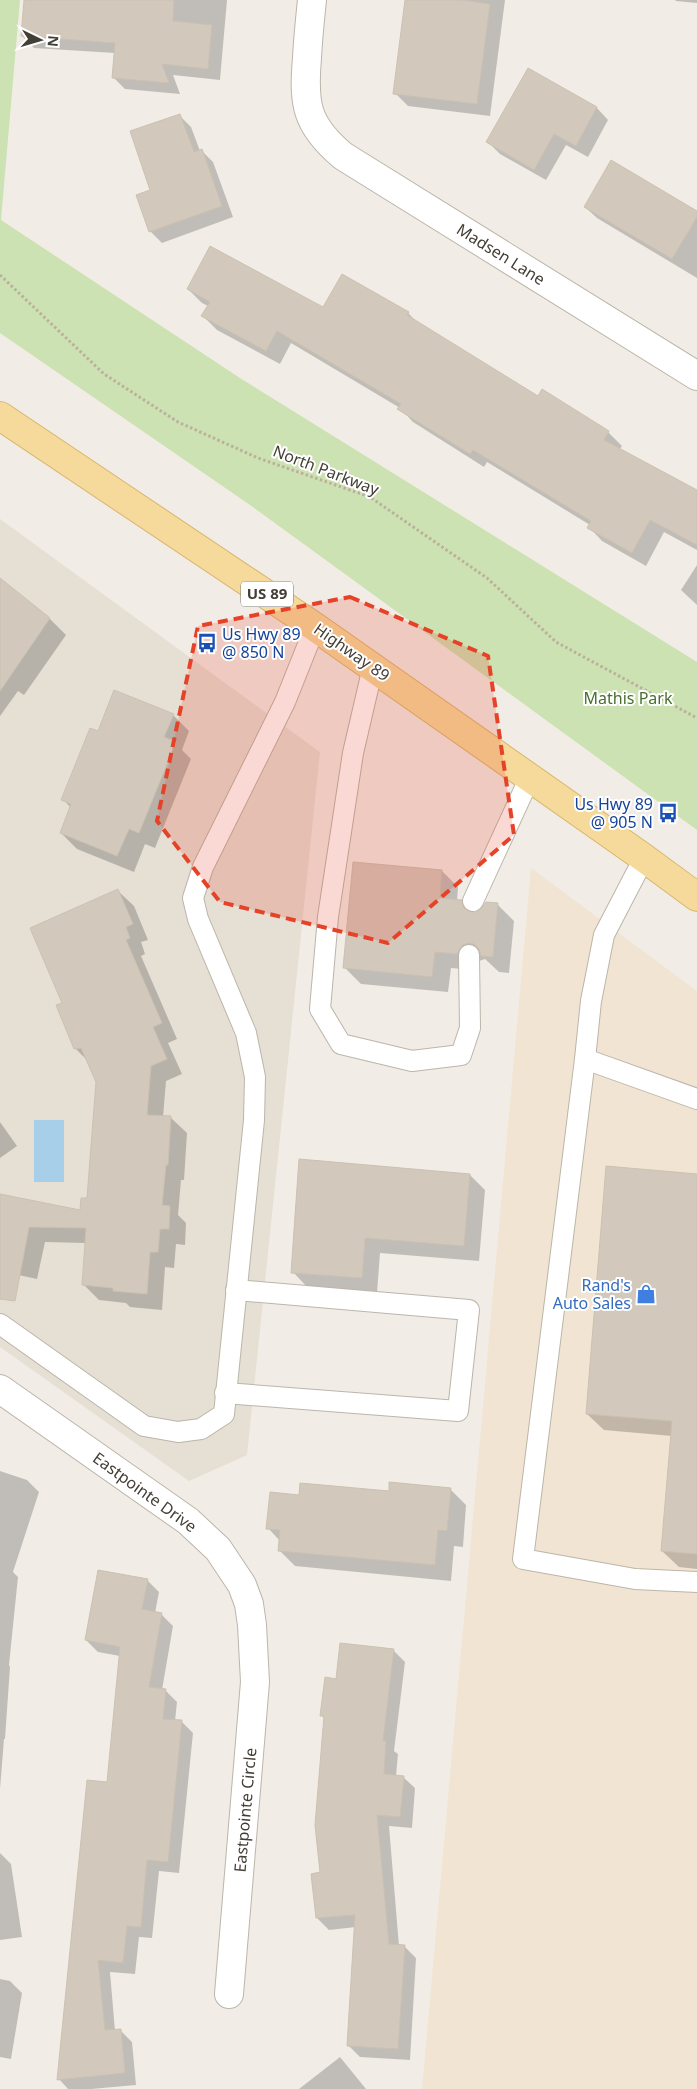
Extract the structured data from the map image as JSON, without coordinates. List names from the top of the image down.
{
  "streets": {
    "main road": ["US 89", "Highway 89"],
    "street": ["Madsen Lane", "Eastpointe Drive", "Eastpointe Circle"],
    "path": ["North Parkway"]
  },
  "crossings": [
    ["Eastpointe Drive", "Eastpointe Circle"]
  ],
  "parks": ["Mathis Park"],
  "places": {
    "bus stop": ["Us Hwy 89 @ 850 N", "Us Hwy 89 @ 905 N"],
    "shop": ["Rand's Auto Sales"]
  },
  "north": "right"
}
